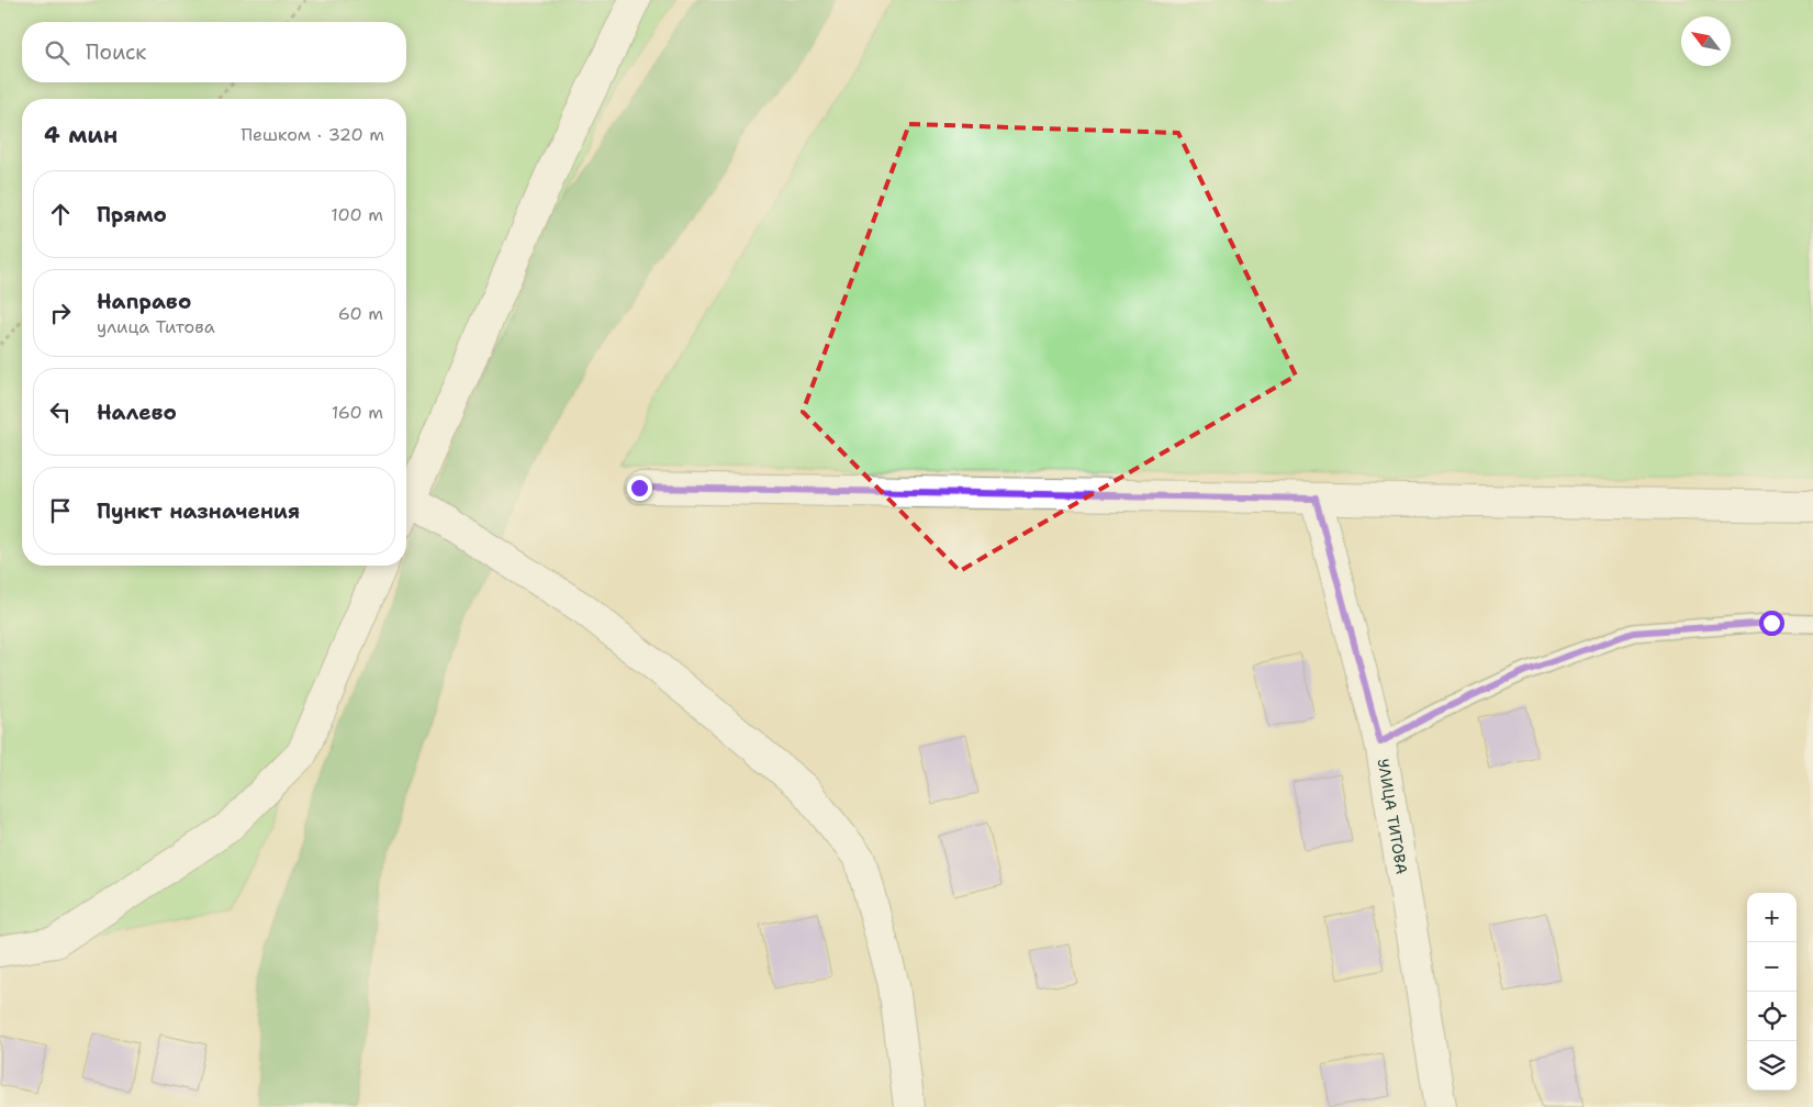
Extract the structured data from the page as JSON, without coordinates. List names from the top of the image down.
{
  "streets": {
    "street": ["УЛИЦА ТИТОВА"]
  },
  "north": "top left",
  "page": {
    "search": "Поиск",
    "heading": ["4 мин", "Пешком · 320 m"],
    "list": [
      ["Прямо", "100 m"],
      ["Направо", "улица Титова", "60 m"],
      ["Налево", "160 m"],
      "Пункт назначения"
    ],
    "map_buttons": ["+", "−"]
  }
}
